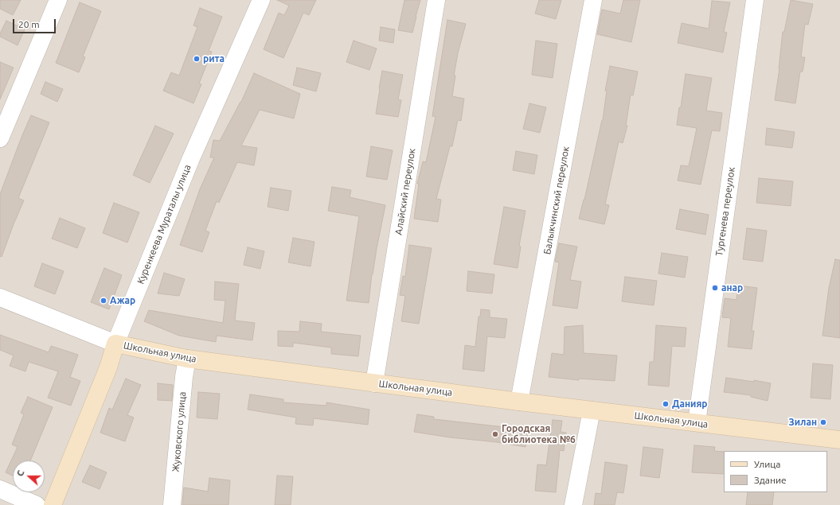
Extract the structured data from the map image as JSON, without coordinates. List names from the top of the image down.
{
  "streets": {
    "street": [
      "Алайский переулок",
      "Балыкчинский переулок",
      "Тургенева переулок",
      "Куренкеева Мураталы улица",
      "Школьная улица",
      "Жуковского улица"
    ]
  },
  "crossings": [
    ["Алайский переулок", "Школьная улица"],
    ["Балыкчинский переулок", "Школьная улица"],
    ["Тургенева переулок", "Школьная улица"],
    ["Куренкеева Мураталы улица", "Школьная улица"],
    ["Школьная улица", "Жуковского улица"]
  ],
  "places": [
    "рита",
    "анар",
    "Ажар",
    "Данияр",
    "Зилан",
    "Городская библиотека №6"
  ],
  "legend": ["Улица", "Здание"],
  "scale_bar": "20 m",
  "north": "left"
}
